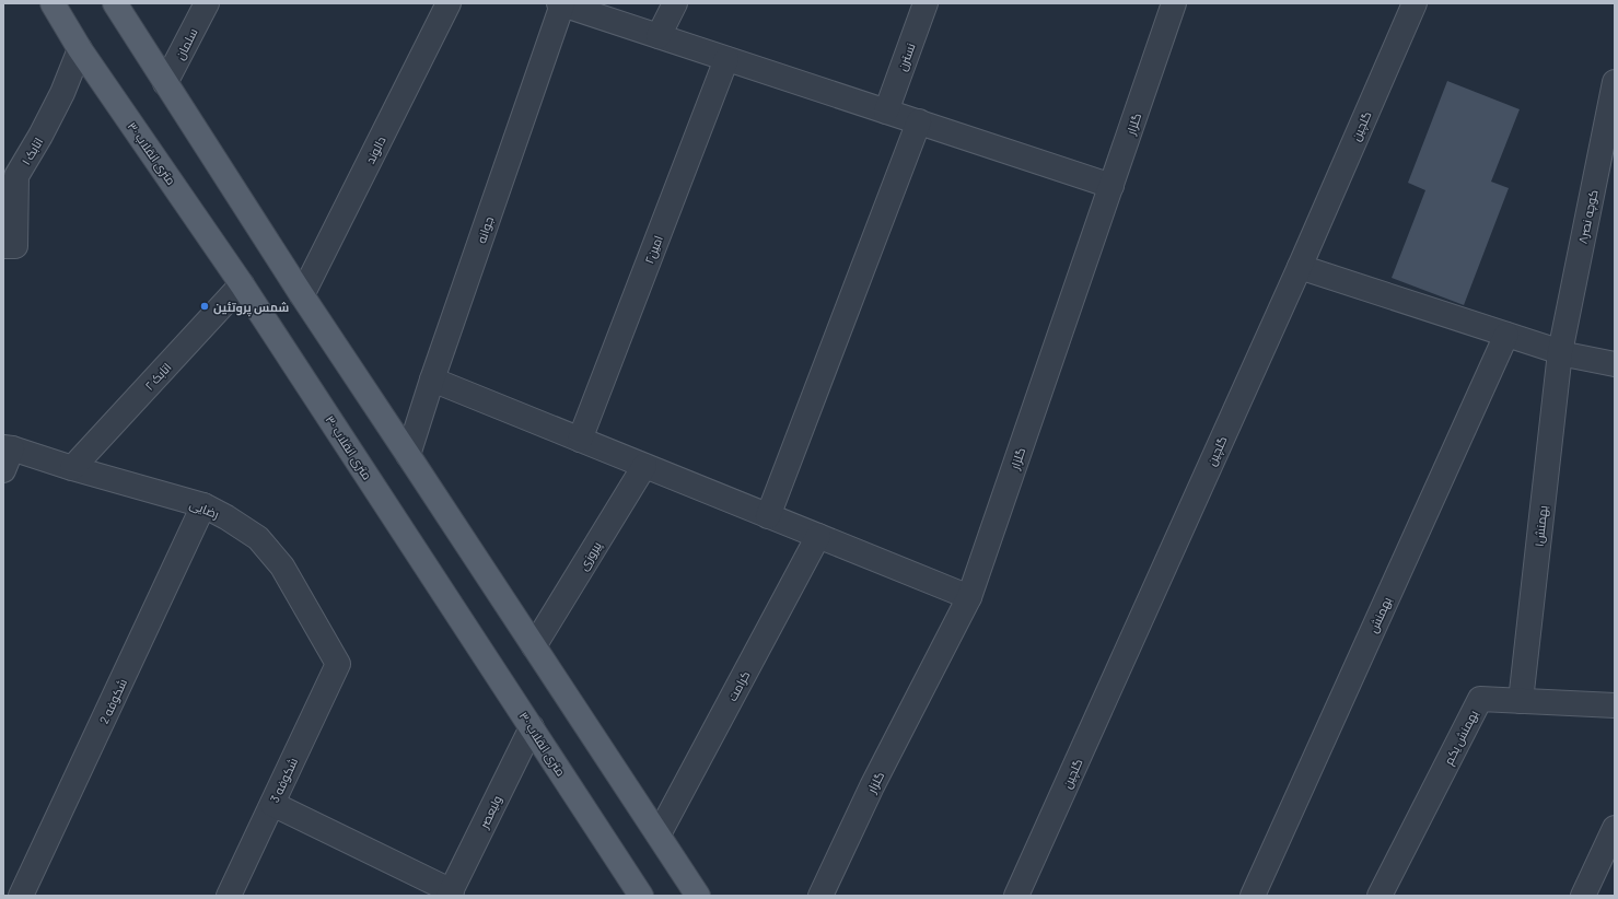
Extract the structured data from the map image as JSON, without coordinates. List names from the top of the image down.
{
  "streets": {
    "main road": ["۳۰ متری انقلاب"],
    "street": [
      "سلمان",
      "نسترن",
      "گلزار",
      "گلچین",
      "دالوند",
      "اتابک ۱",
      "کوچه نصر۸",
      "جوانه",
      "امین۲",
      "اتابک ۲",
      "رضایی",
      "بهمنش۱",
      "پیروزی",
      "بهمنش",
      "کرامت",
      "شکوفه 2",
      "بهمنش یکم",
      "شکوفه 3",
      "ولیعصر"
    ]
  },
  "crossings": [
    ["اتابک ۱", "۳۰ متری انقلاب"],
    ["۳۰ متری انقلاب", "اتابک ۲"],
    ["۳۰ متری انقلاب", "ولیعصر"],
    ["کوچه نصر۸", "بهمنش۱"],
    ["اتابک ۲", "رضایی"],
    ["رضایی", "شکوفه 2"],
    ["رضایی", "شکوفه 3"],
    ["بهمنش۱", "بهمنش یکم"]
  ],
  "places": ["شمس پروتئین"]
}
